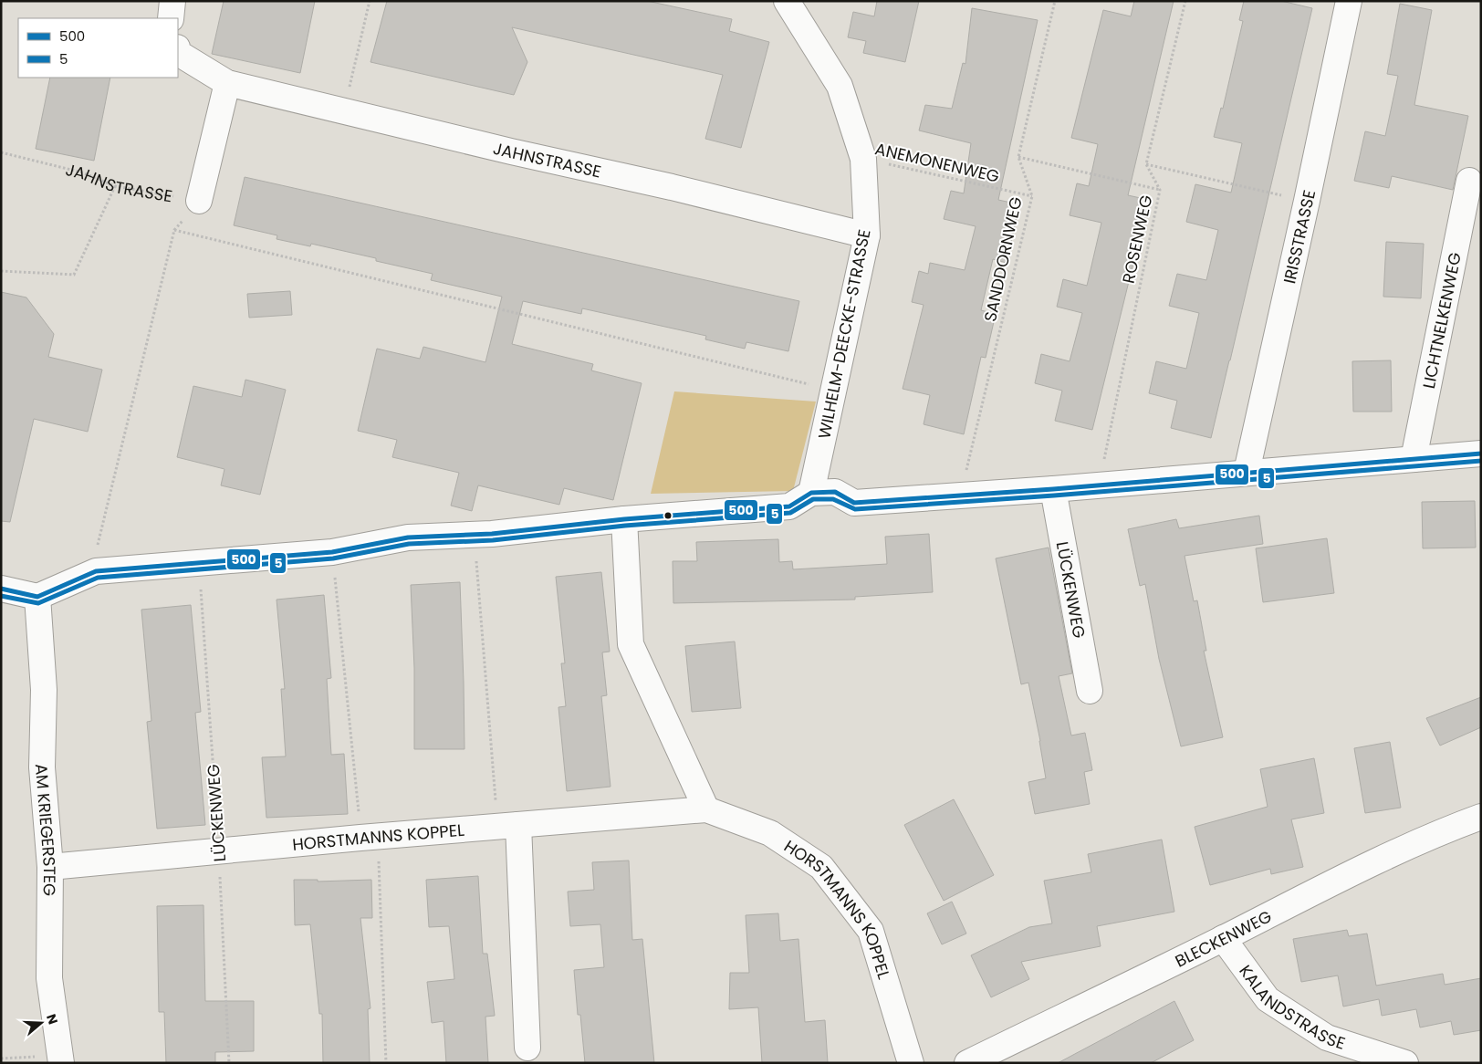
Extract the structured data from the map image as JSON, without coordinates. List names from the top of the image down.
{
  "streets": {
    "street": [
      "JAHNSTRASSE",
      "IRISSTRASSE",
      "LICHTNELKENWEG",
      "WILHELM-DEECKE-STRASSE",
      "LÜCKENWEG",
      "AM KRIEGERSTEG",
      "HORSTMANNS KOPPEL",
      "BLECKENWEG",
      "KALANDSTRASSE"
    ],
    "path": ["ANEMONENWEG", "ROSENWEG", "SANDDORNWEG"]
  },
  "crossings": [
    ["JAHNSTRASSE", "WILHELM-DEECKE-STRASSE"],
    ["ANEMONENWEG", "ROSENWEG"],
    ["ANEMONENWEG", "SANDDORNWEG"],
    ["ANEMONENWEG", "WILHELM-DEECKE-STRASSE"],
    ["LÜCKENWEG", "HORSTMANNS KOPPEL"],
    ["AM KRIEGERSTEG", "HORSTMANNS KOPPEL"],
    ["BLECKENWEG", "KALANDSTRASSE"]
  ],
  "lines": ["transit line 500", "transit line 5"],
  "legend": ["500", "5"],
  "north": "right"
}
